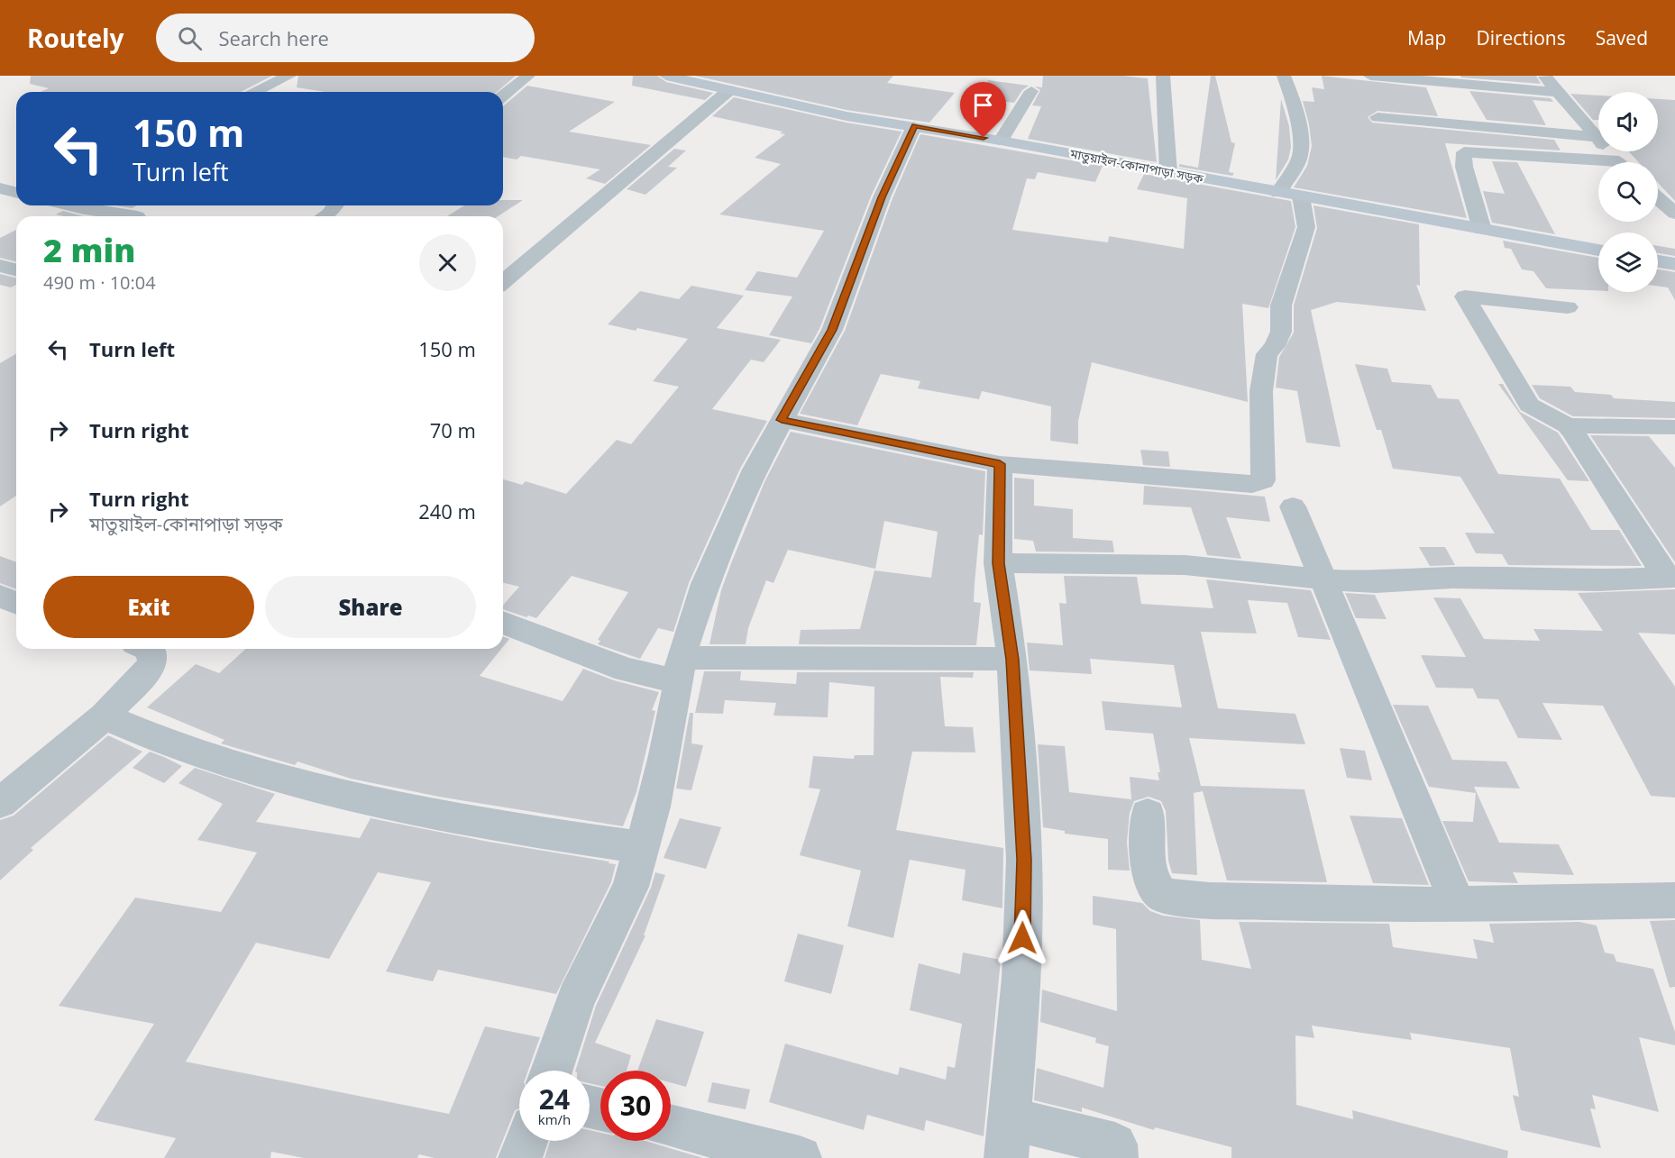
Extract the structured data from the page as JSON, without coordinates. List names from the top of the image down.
{
  "streets": {
    "main road": ["মাতুয়াইল-কোনাপাড়া সড়ক"]
  },
  "page": {
    "header": "Routely",
    "search": "Search here",
    "nav": ["Map", "Directions", "Saved"],
    "turn": ["150 m", "Turn left"],
    "heading": ["2 min", "490 m · 10:04"],
    "list": [
      {
        "name": "Turn left",
        "value": "150 m"
      },
      {
        "name": "Turn right",
        "value": "70 m"
      },
      {
        "name": "Turn right",
        "note": "মাতুয়াইল-কোনাপাড়া সড়ক",
        "value": "240 m"
      }
    ],
    "buttons": ["Exit", "Share"],
    "speed": "24 km/h",
    "limit": "30"
  }
}
